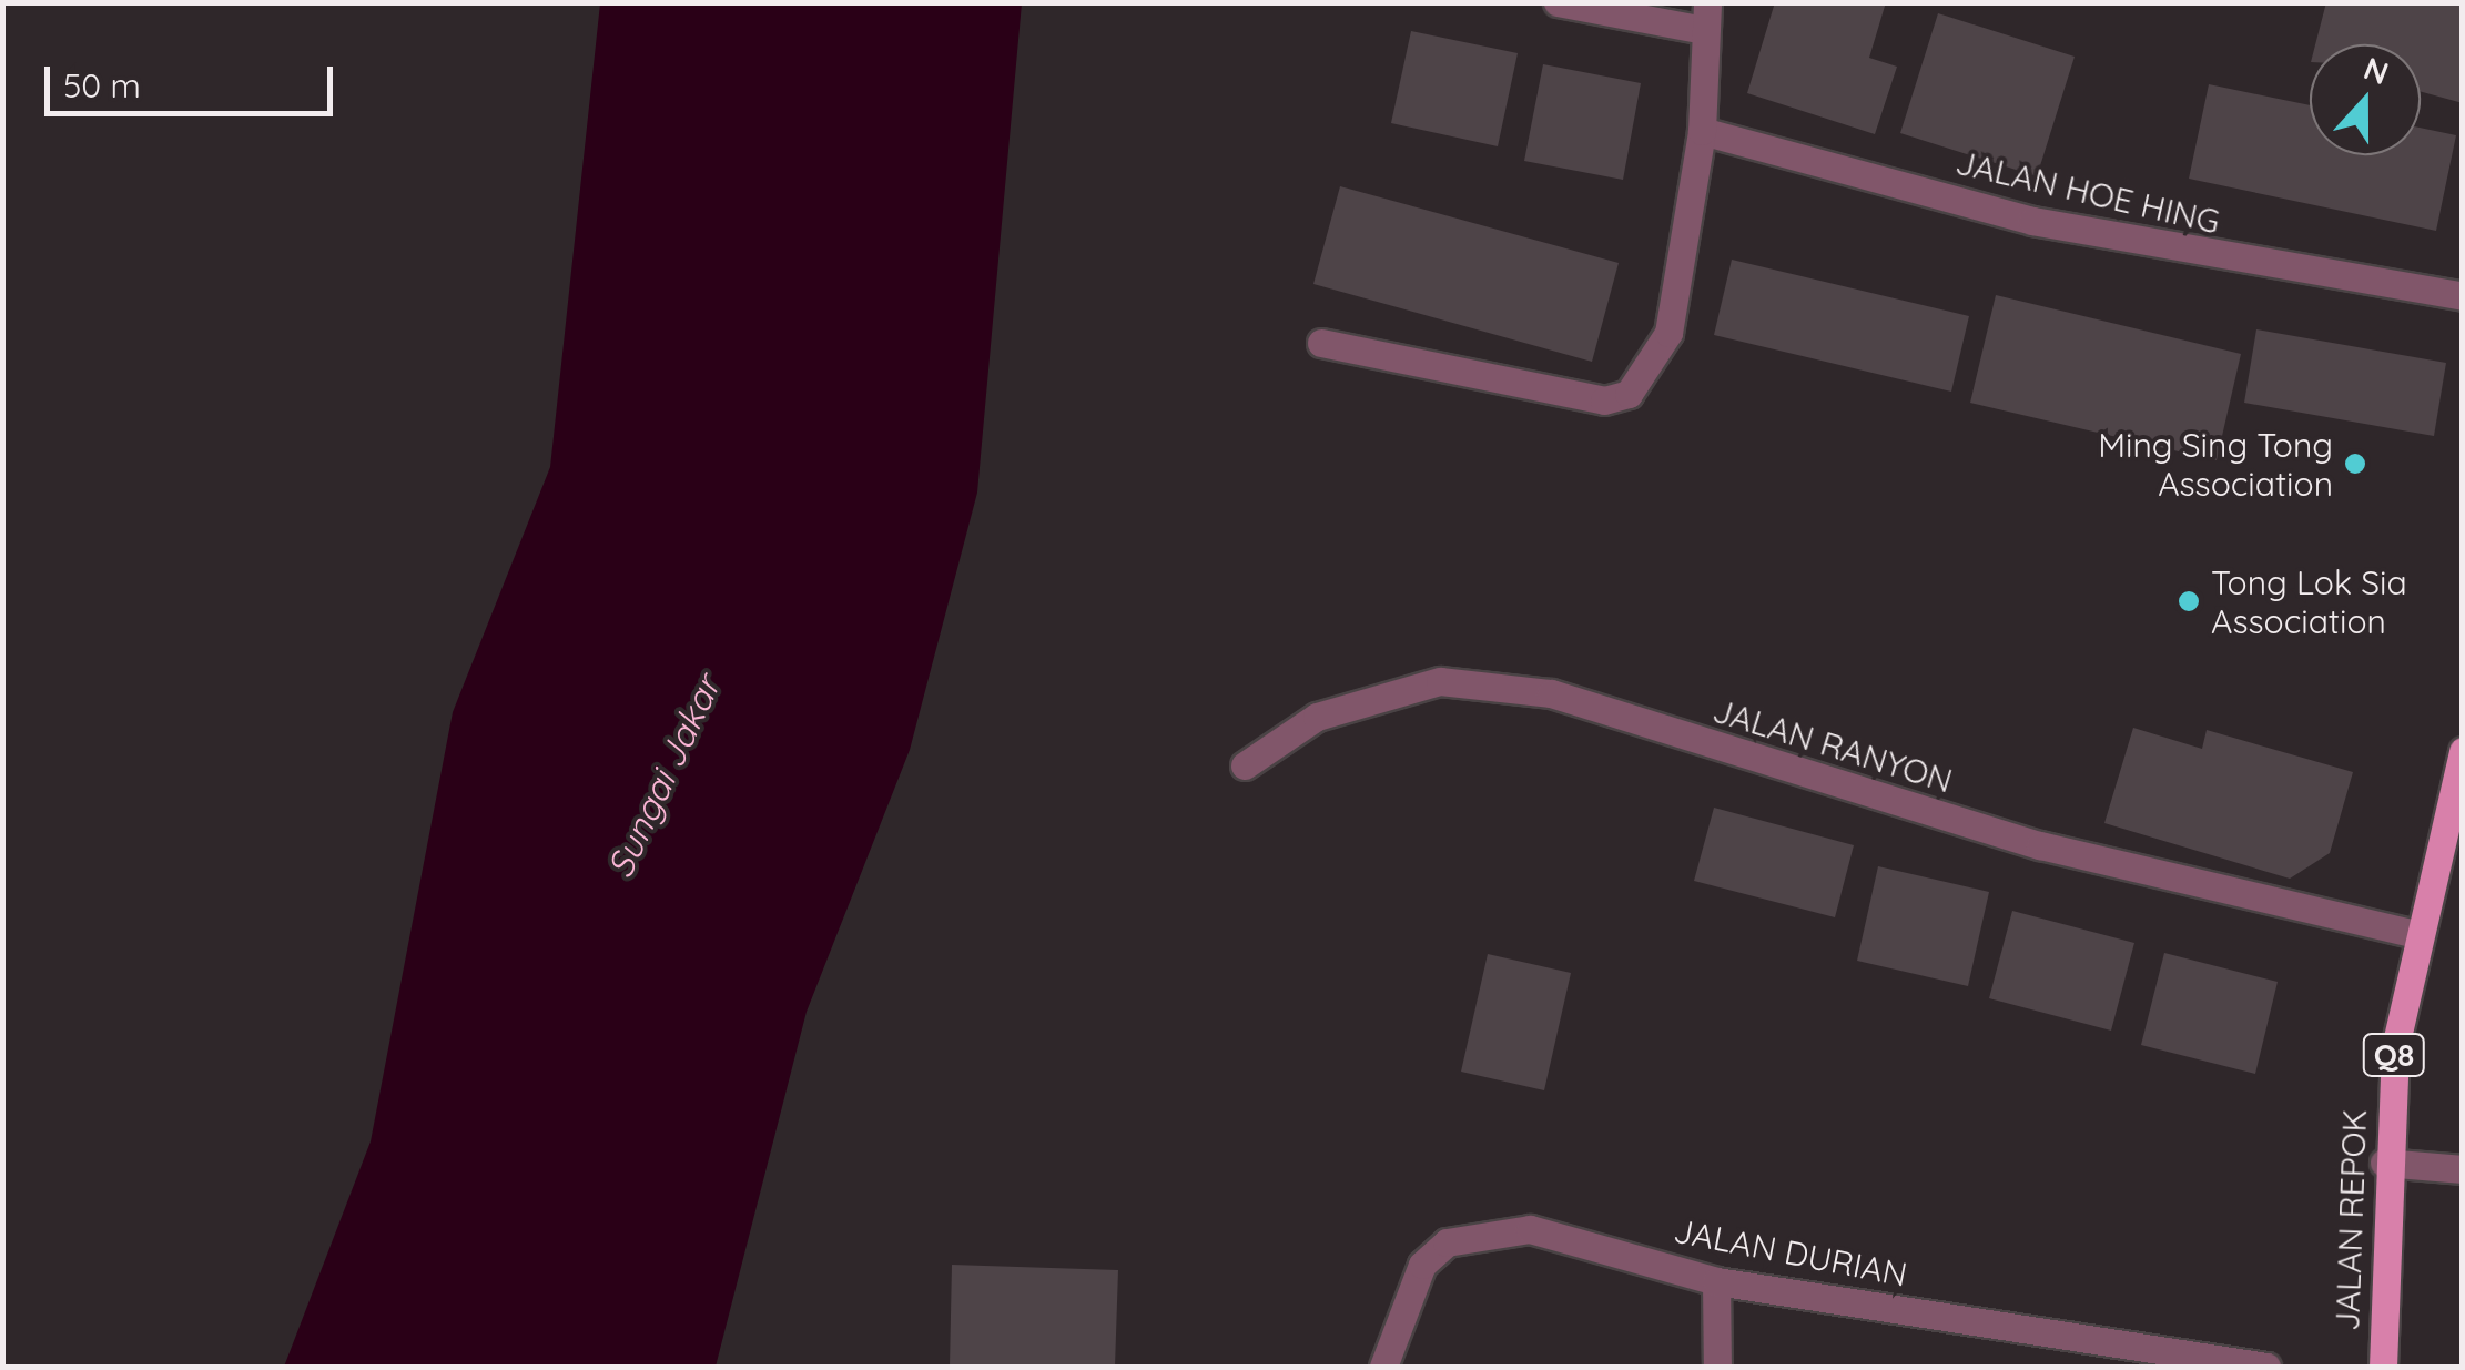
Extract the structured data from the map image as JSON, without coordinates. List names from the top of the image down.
{
  "streets": {
    "main road": ["Q8", "JALAN REPOK"],
    "street": ["JALAN HOE HING", "JALAN RANYON", "JALAN DURIAN"]
  },
  "crossings": [
    ["JALAN RANYON", "JALAN REPOK"]
  ],
  "water": ["Sungai Jakar"],
  "places": ["Ming Sing Tong Association", "Tong Lok Sia Association"],
  "scale_bar": "50 m",
  "north": "top"
}
